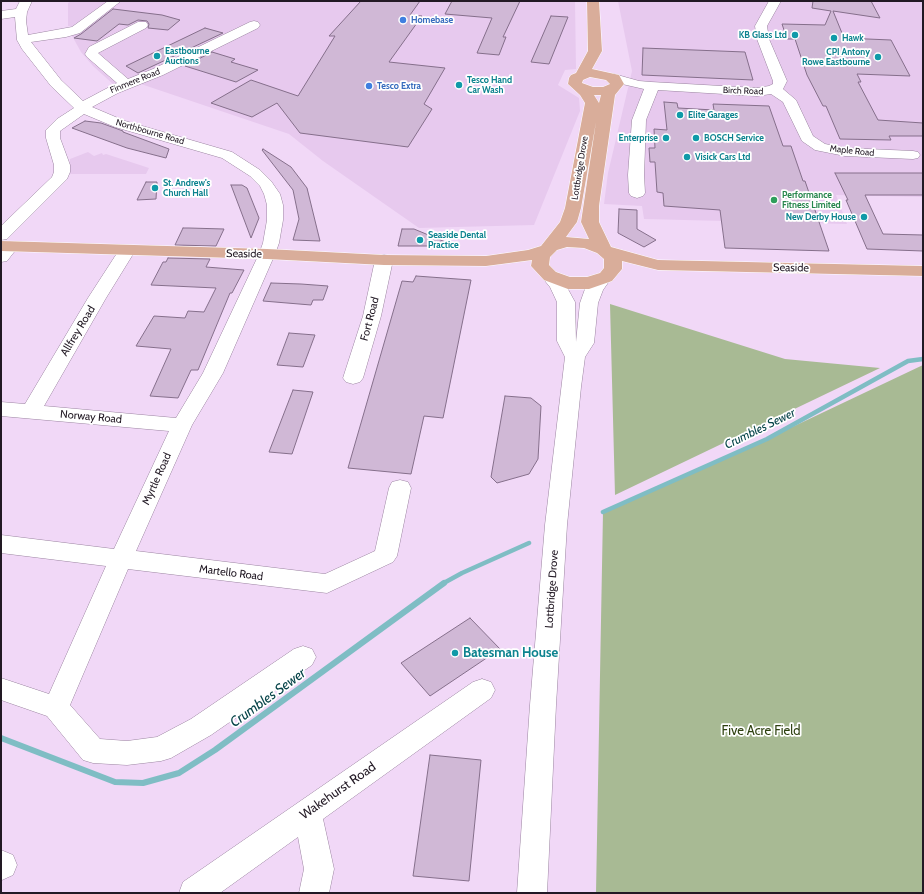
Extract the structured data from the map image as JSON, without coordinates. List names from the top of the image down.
{
  "streets": {
    "main road": ["Lottbridge Drove", "Seaside"],
    "street": [
      "Finmere Road",
      "Birch Road",
      "Northbourne Road",
      "Maple Road",
      "Fort Road",
      "Allfrey Road",
      "Norway Road",
      "Myrtle Road",
      "Martello Road",
      "Wakehurst Road"
    ]
  },
  "crossings": [
    ["Finmere Road", "Northbourne Road"],
    ["Finmere Road", "Seaside"],
    ["Birch Road", "Maple Road"],
    ["Birch Road", "Lottbridge Drove"],
    ["Northbourne Road", "Seaside"],
    ["Northbourne Road", "Myrtle Road"],
    ["Lottbridge Drove", "Seaside"],
    ["Seaside", "Fort Road"],
    ["Seaside", "Allfrey Road"],
    ["Seaside", "Myrtle Road"],
    ["Allfrey Road", "Norway Road"],
    ["Norway Road", "Myrtle Road"],
    ["Myrtle Road", "Martello Road"]
  ],
  "water": ["Crumbles Sewer"],
  "parks": ["Five Acre Field"],
  "places": [
    "Homebase",
    "KB Glass Ltd",
    "Hawk",
    "Eastbourne Auctions",
    "CPI Antony Rowe Eastbourne",
    "Tesco Hand Car Wash",
    "Tesco Extra",
    "Elite Garages",
    "Enterprise",
    "BOSCH Service",
    "Visick Cars Ltd",
    "St. Andrew's Church Hall",
    "Performance Fitness Limited",
    "New Derby House",
    "Seaside Dental Practice",
    "Batesman House"
  ]
}
